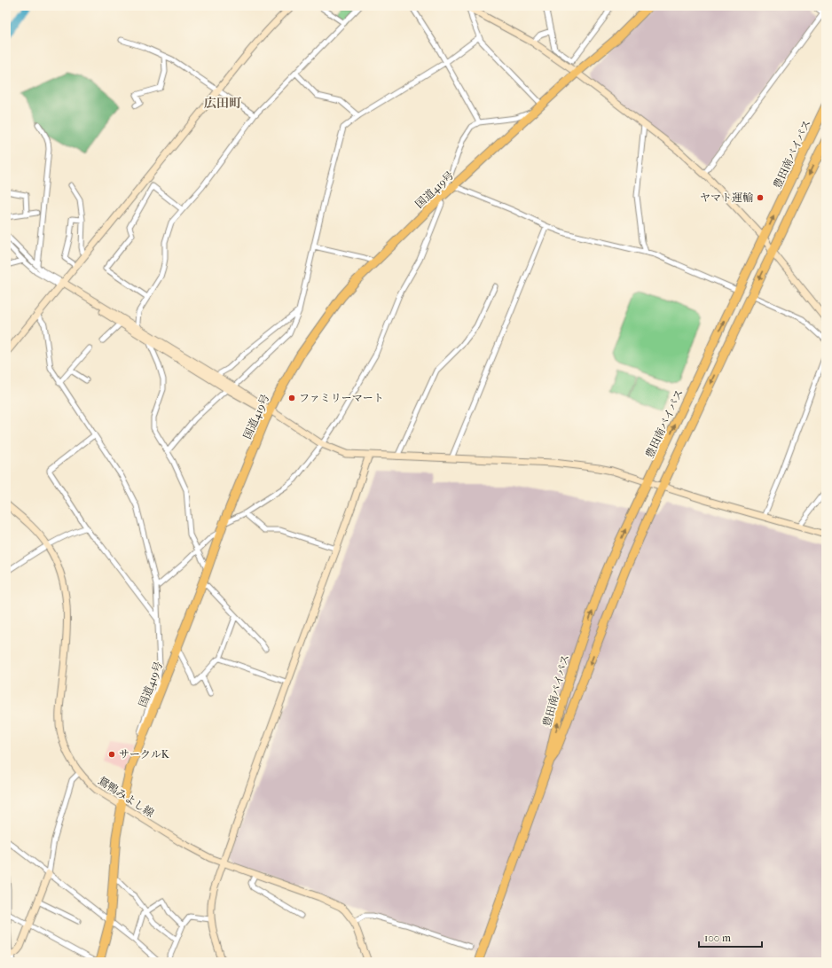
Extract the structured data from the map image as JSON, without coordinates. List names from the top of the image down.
{
  "streets": {
    "highway": ["豊田南バイパス", "国道419号"],
    "street": ["鴛鴨みよし線"]
  },
  "crossings": [
    ["国道419号", "鴛鴨みよし線"]
  ],
  "districts": ["広田町"],
  "places": ["ヤマト運輸", "ファミリーマート", "サークルK"],
  "scale_bar": "100 m"
}
